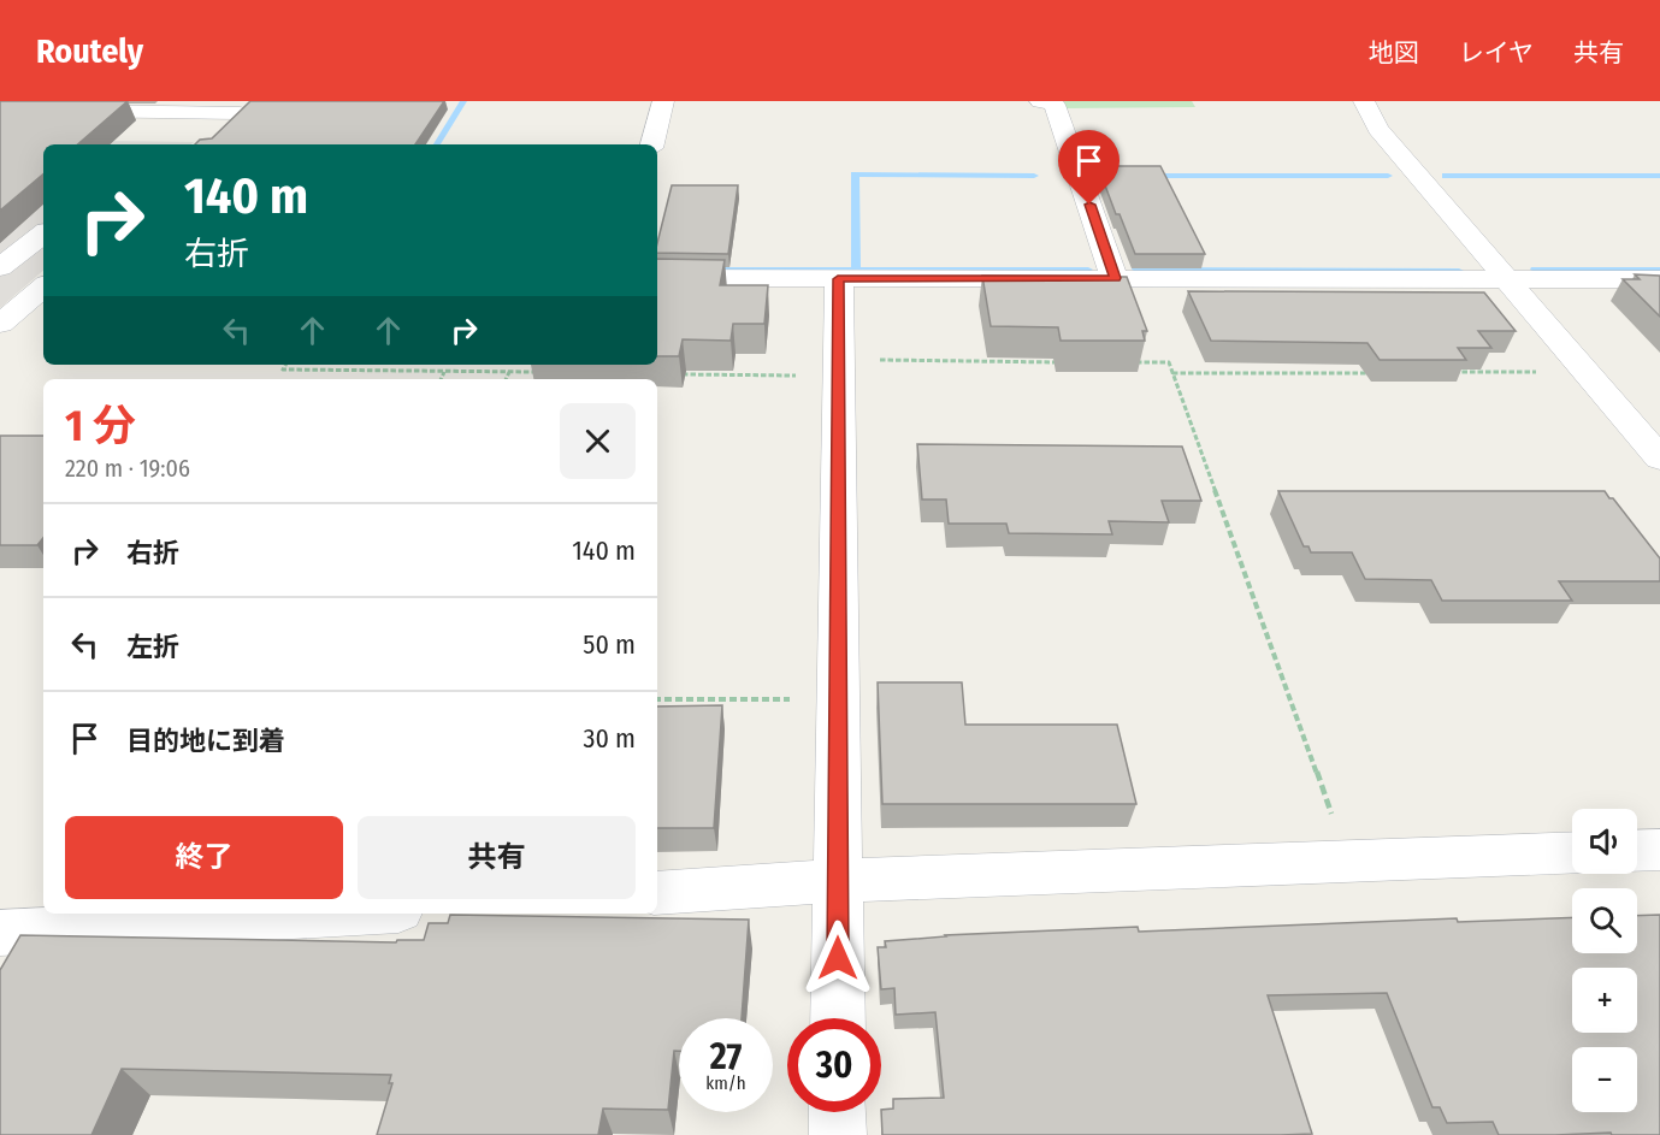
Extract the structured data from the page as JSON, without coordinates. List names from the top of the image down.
{
  "page": {
    "header": "Routely",
    "nav": ["地図", "レイヤ", "共有"],
    "turn": ["140 m", "右折"],
    "heading": ["1 分", "220 m · 19:06"],
    "list": [
      {
        "name": "右折",
        "value": "140 m"
      },
      {
        "name": "左折",
        "value": "50 m"
      },
      {
        "name": "目的地に到着",
        "value": "30 m"
      }
    ],
    "buttons": ["終了", "共有"],
    "map_buttons": ["+", "−"],
    "speed": "27 km/h",
    "limit": "30"
  }
}
